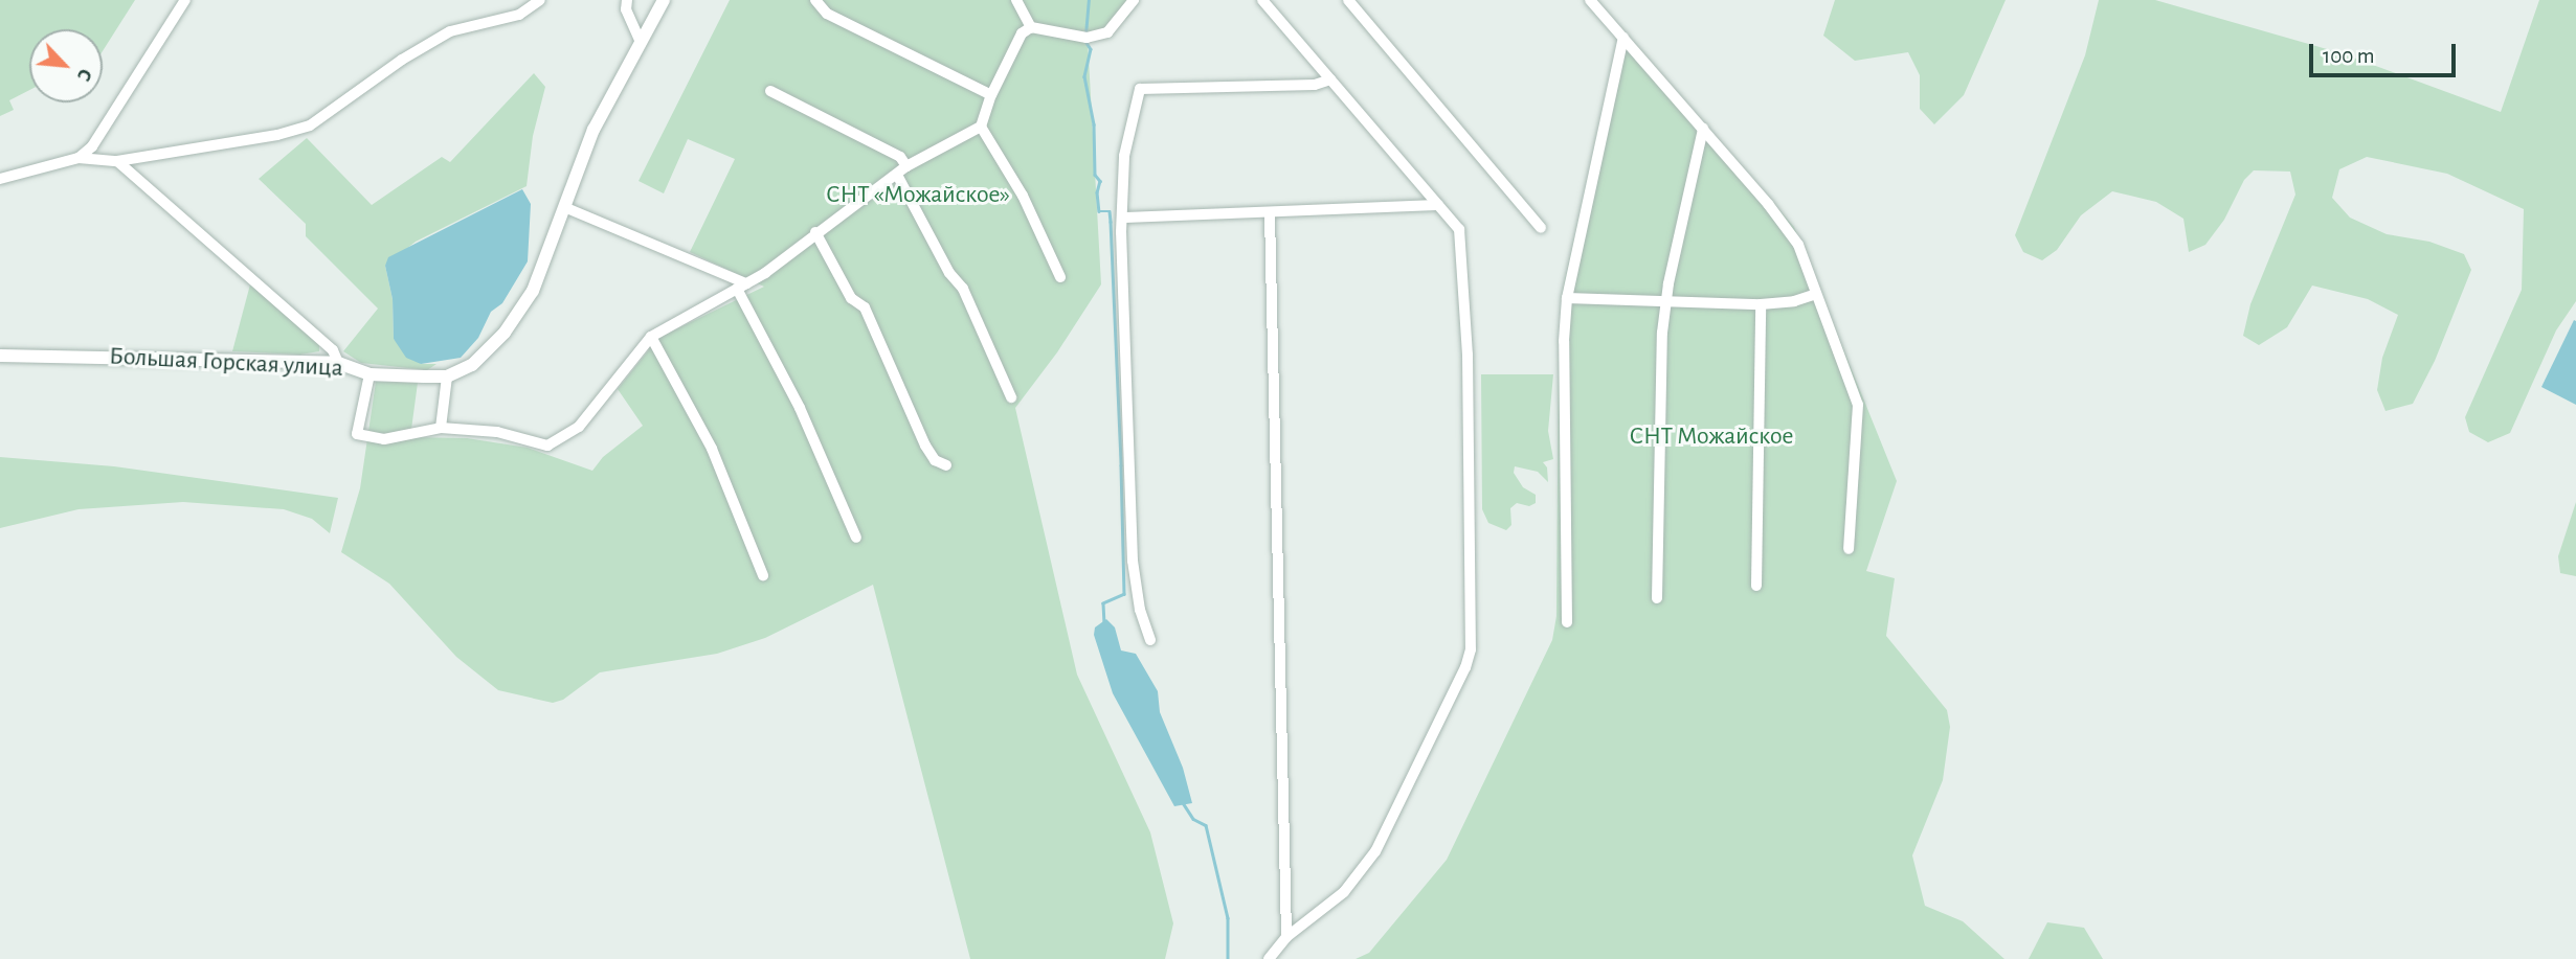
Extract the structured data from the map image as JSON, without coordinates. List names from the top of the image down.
{
  "streets": {
    "street": ["Большая Горская улица"]
  },
  "parks": ["СНТ «Можайское»", "СНТ Можайское"],
  "scale_bar": "100 m",
  "north": "bottom right"
}
